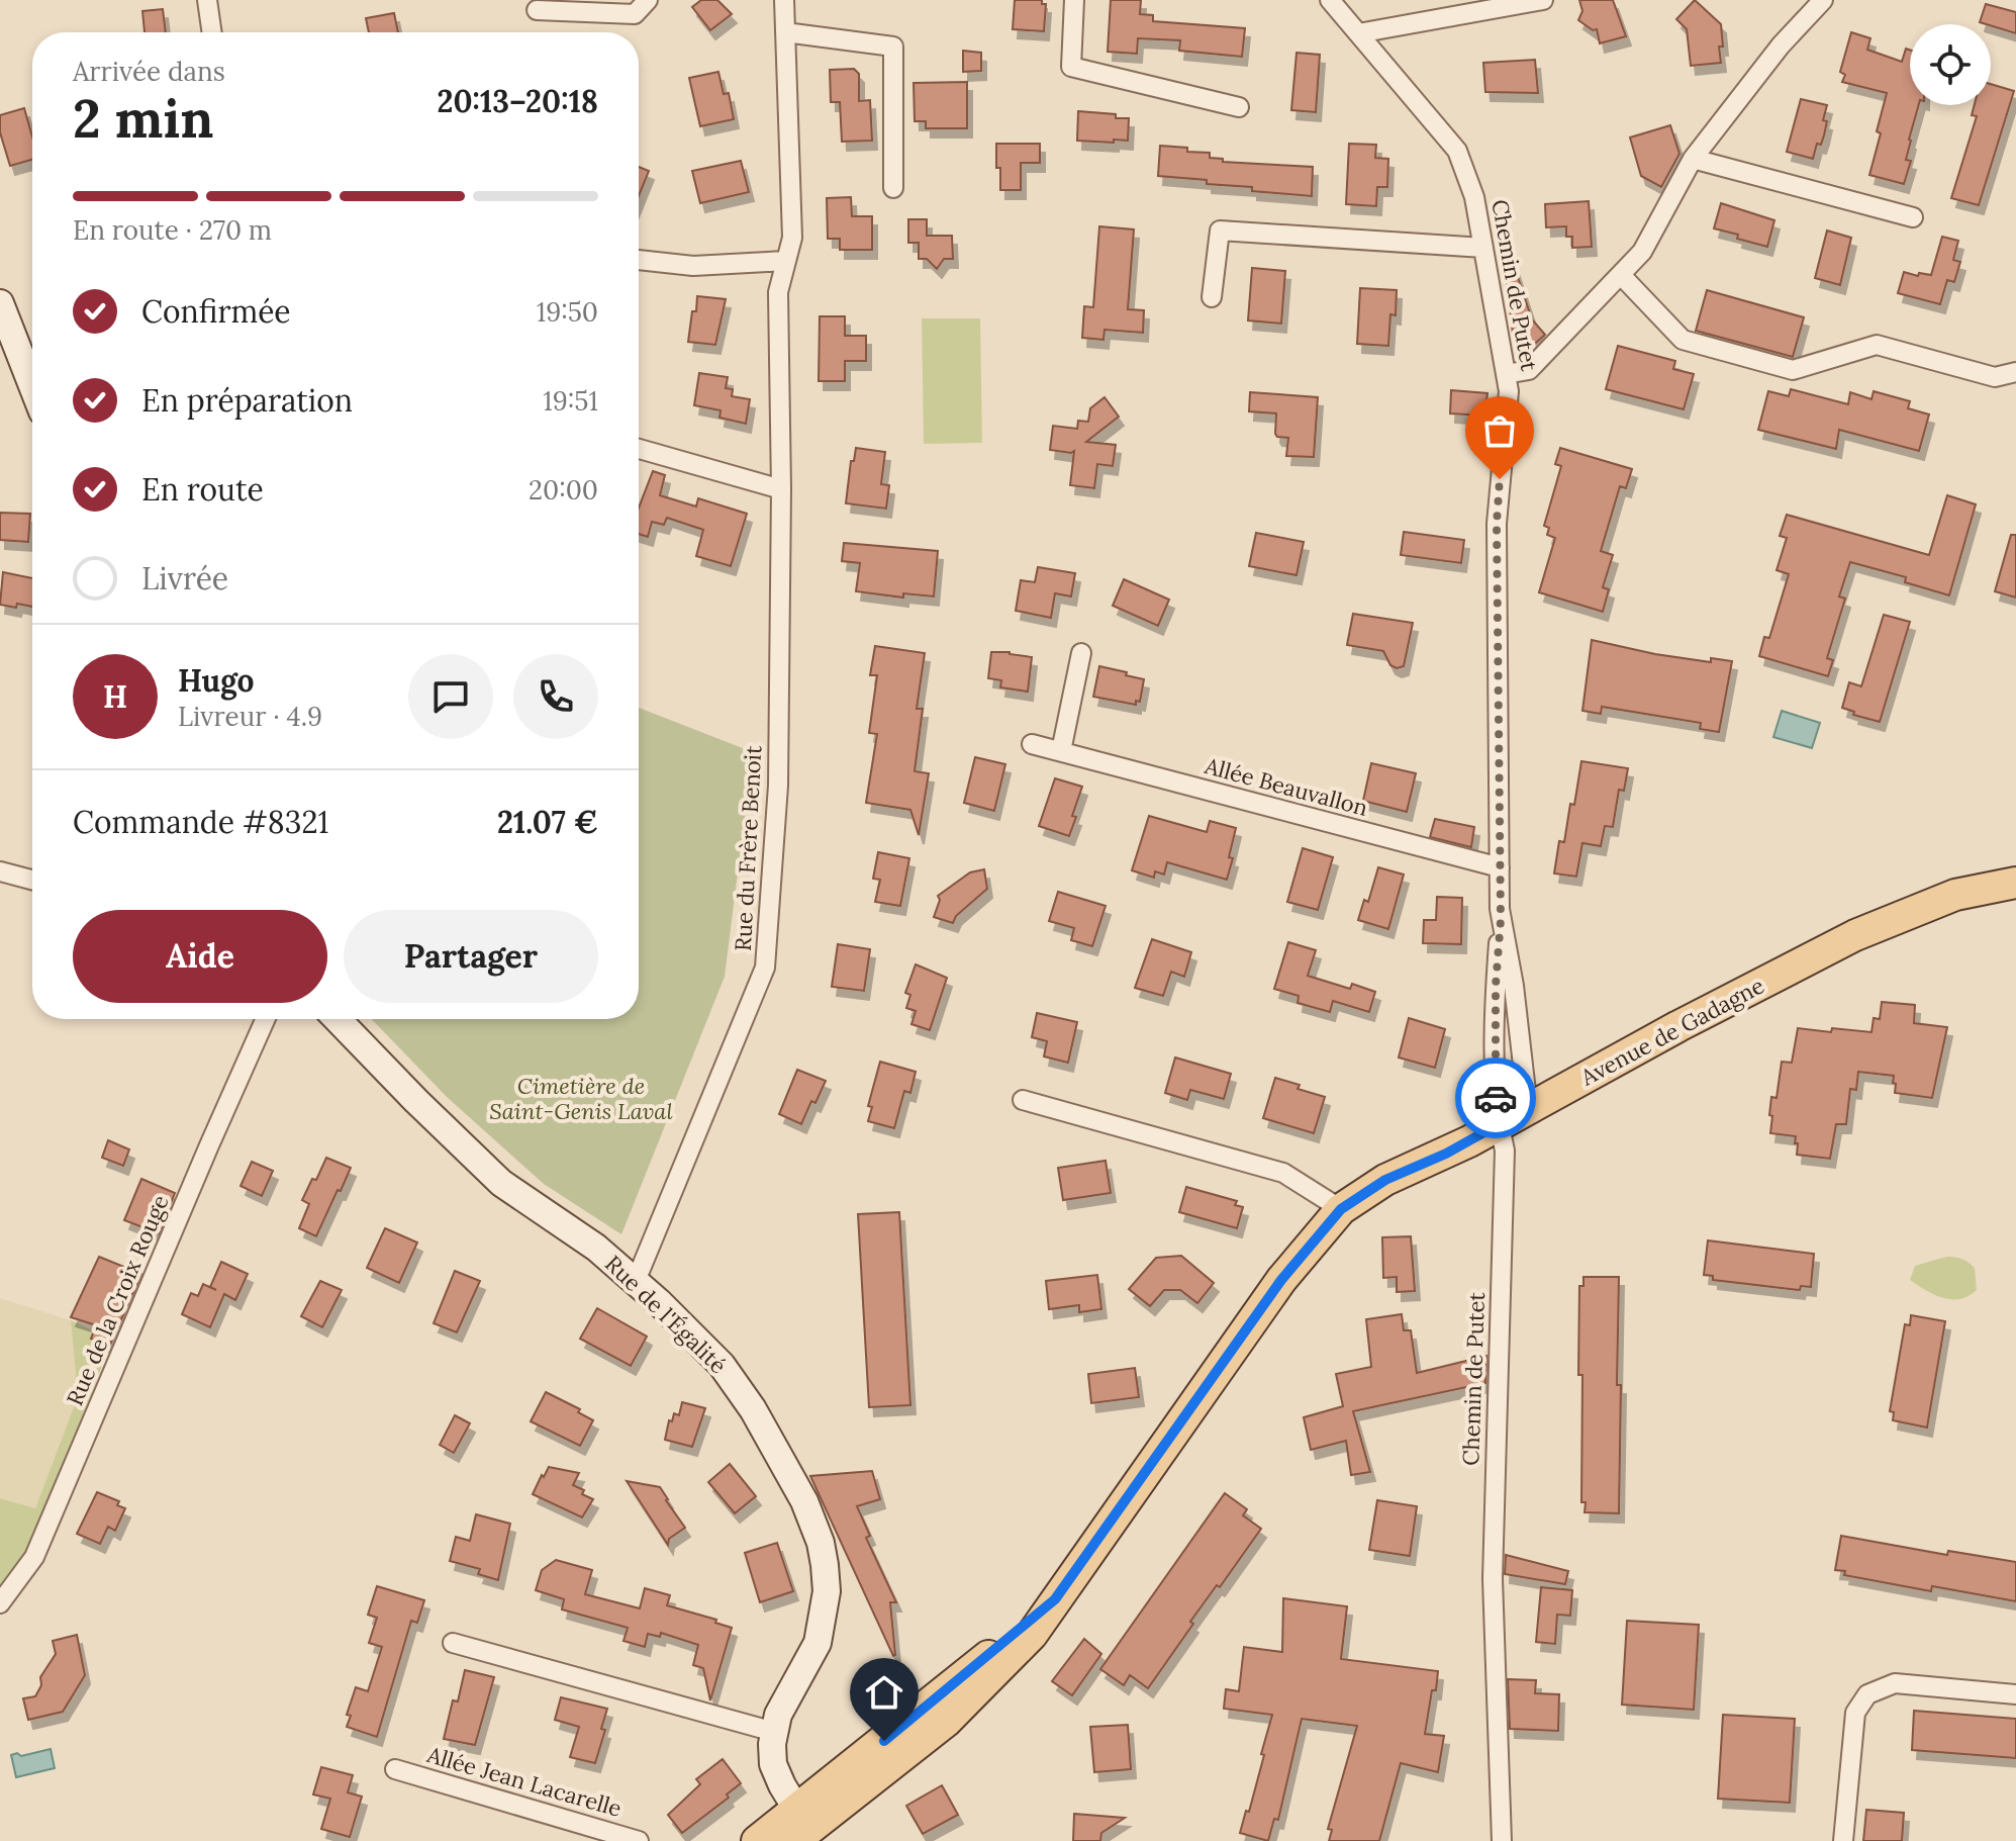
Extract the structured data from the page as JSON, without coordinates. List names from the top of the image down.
{
  "streets": {
    "main road": ["Avenue de Gadagne"],
    "street": [
      "Chemin de Putet",
      "Allée Beauvallon",
      "Rue du Frère Benoit",
      "Rue de la Croix Rouge",
      "Rue de l'Égalité",
      "Allée Jean Lacarelle"
    ]
  },
  "crossings": [
    ["Chemin de Putet", "Allée Beauvallon"],
    ["Chemin de Putet", "Avenue de Gadagne"],
    ["Rue du Frère Benoit", "Rue de l'Égalité"],
    ["Avenue de Gadagne", "Rue de l'Égalité"]
  ],
  "parks": ["Cimetière de Saint-Genis Laval"],
  "page": {
    "heading": ["2 min", "Arrivée dans", "20:13–20:18"],
    "panel": [
      "Hugo",
      "Livreur · 4.9",
      "Commande #8321",
      "21.07 €"
    ],
    "bar": "En route · 270 m",
    "list": [
      ["Confirmée", "19:50"],
      ["En préparation", "19:51"],
      ["En route", "20:00"],
      "Livrée"
    ],
    "round": "H",
    "buttons": ["Aide", "Partager"]
  }
}
